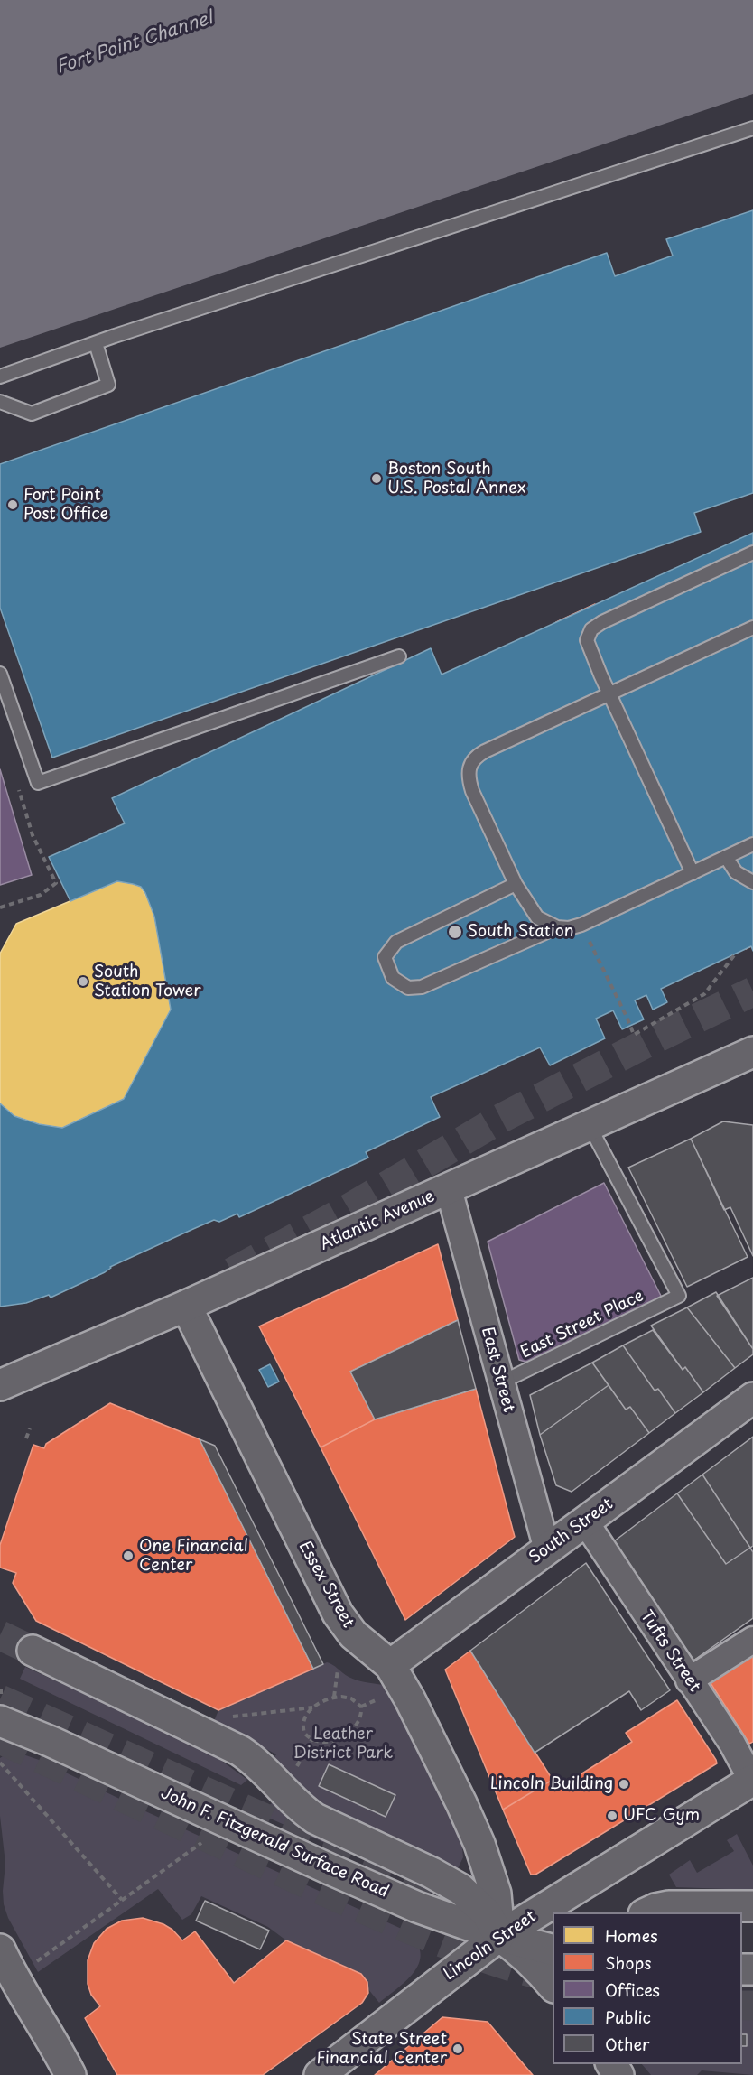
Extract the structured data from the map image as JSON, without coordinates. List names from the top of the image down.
{
  "streets": {
    "main road": [
      "Atlantic Avenue",
      "South Street",
      "Essex Street",
      "John F. Fitzgerald Surface Road",
      "Lincoln Street"
    ],
    "street": ["East Street", "Tufts Street"],
    "lane": ["East Street Place"]
  },
  "crossings": [
    ["Atlantic Avenue", "East Street Place"],
    ["Atlantic Avenue", "East Street"],
    ["Atlantic Avenue", "Essex Street"],
    ["East Street Place", "East Street"],
    ["East Street", "South Street"],
    ["South Street", "Essex Street"],
    ["South Street", "Tufts Street"],
    ["Essex Street", "John F. Fitzgerald Surface Road"],
    ["Essex Street", "Lincoln Street"],
    ["Tufts Street", "Lincoln Street"],
    ["John F. Fitzgerald Surface Road", "Lincoln Street"]
  ],
  "water": ["Fort Point Channel"],
  "parks": ["Leather District Park"],
  "places": [
    "Boston South U.S. Postal Annex",
    "Fort Point Post Office",
    "South Station",
    "South Station Tower",
    "One Financial Center",
    "Lincoln Building",
    "UFC Gym",
    "State Street Financial Center"
  ],
  "legend": [
    "Homes",
    "Shops",
    "Offices",
    "Public",
    "Other"
  ]
}
